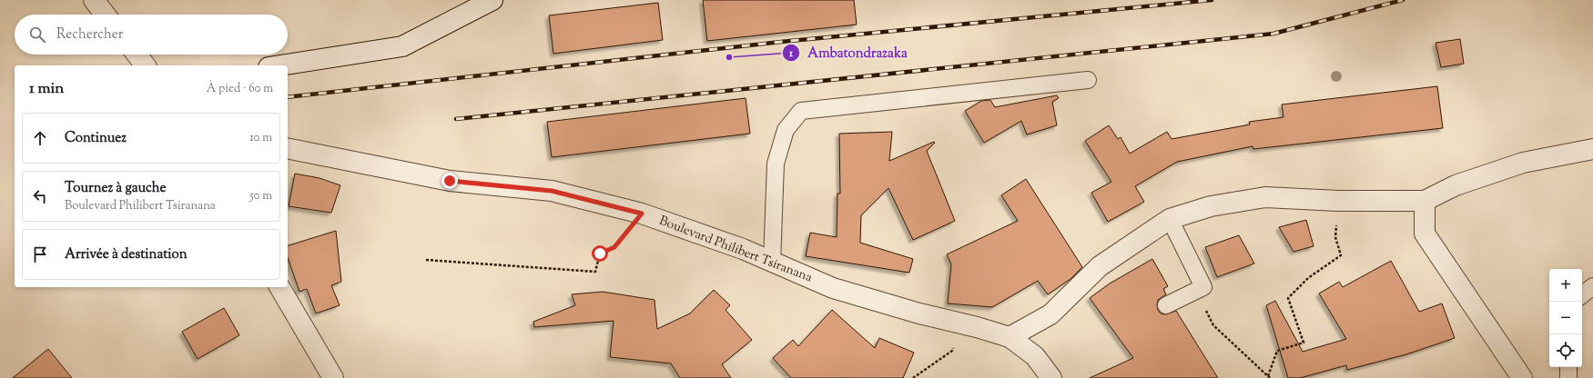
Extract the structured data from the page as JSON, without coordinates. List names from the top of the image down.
{
  "streets": {
    "street": ["Boulevard Philibert Tsiranana"]
  },
  "places": ["Ambatondrazaka"],
  "page": {
    "search": "Rechercher",
    "heading": ["1 min", "À pied · 60 m"],
    "list": [
      ["Continuez", "10 m"],
      ["Tournez à gauche", "Boulevard Philibert Tsiranana", "50 m"],
      "Arrivée à destination"
    ],
    "map_buttons": ["+", "−"]
  }
}
